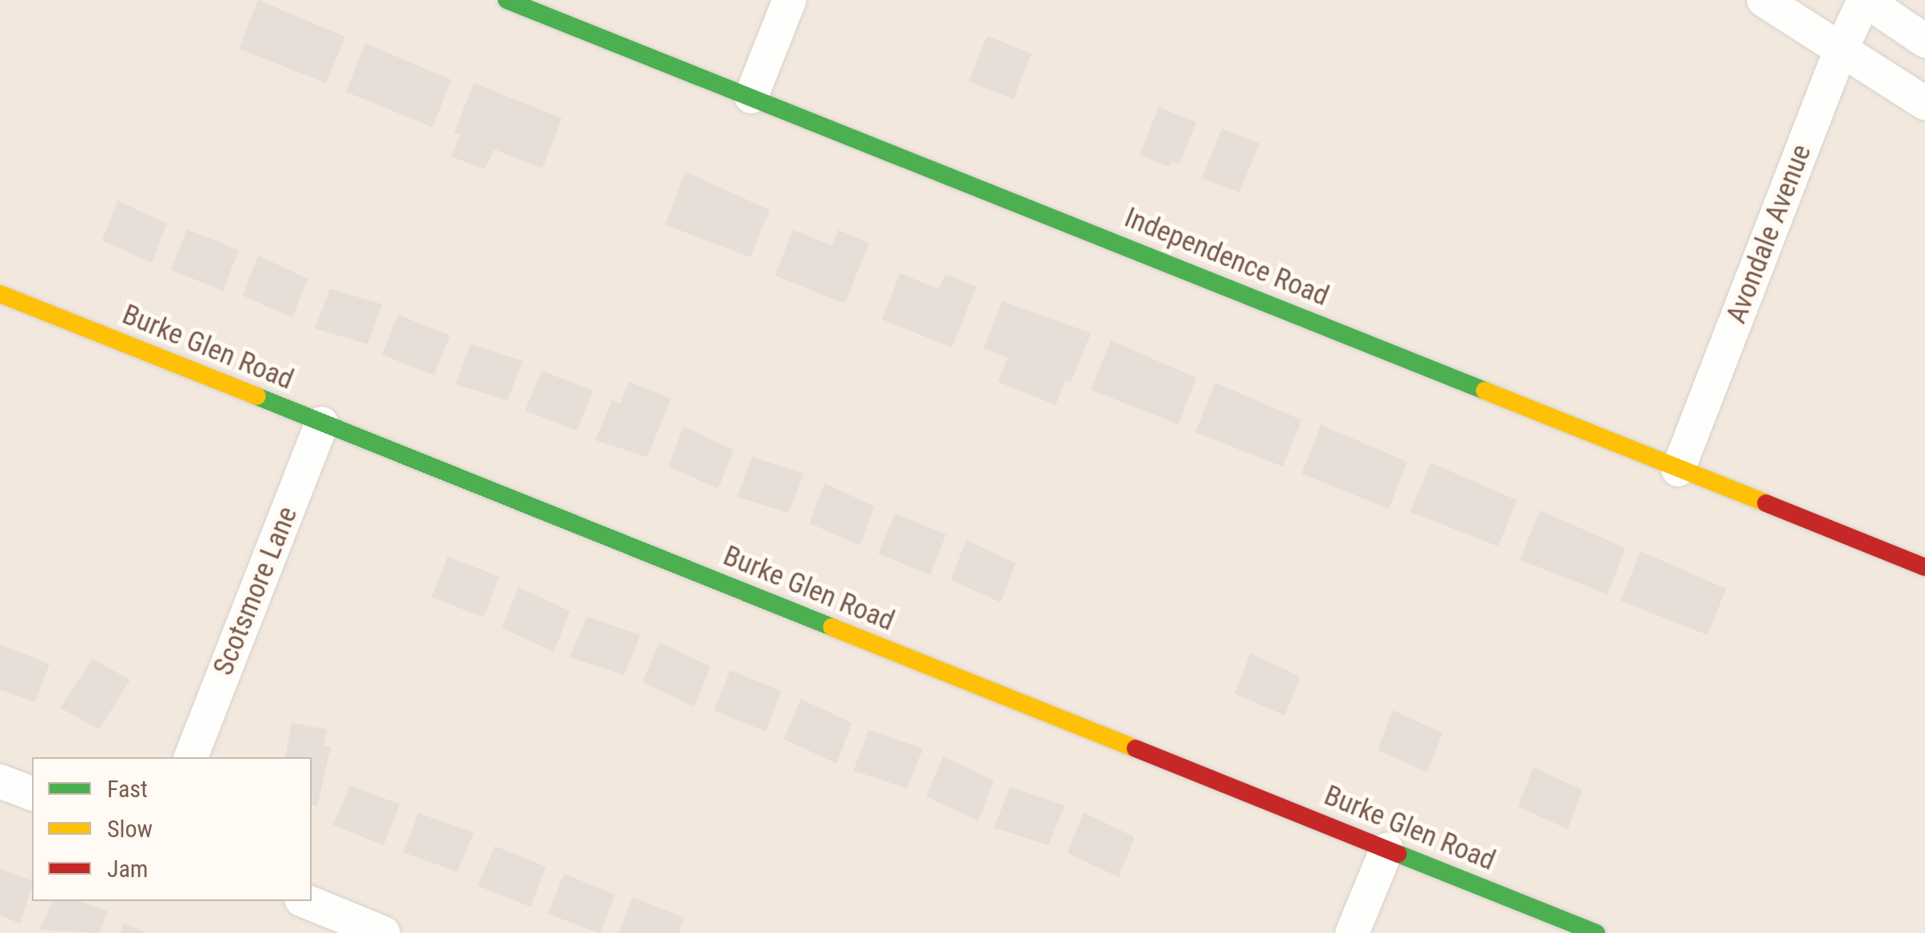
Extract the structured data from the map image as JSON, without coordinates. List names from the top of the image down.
{
  "streets": {
    "street": [
      "Avondale Avenue",
      "Independence Road",
      "Burke Glen Road",
      "Scotsmore Lane"
    ]
  },
  "crossings": [
    ["Avondale Avenue", "Independence Road"],
    ["Burke Glen Road", "Scotsmore Lane"]
  ],
  "legend": ["Fast", "Slow", "Jam"]
}
